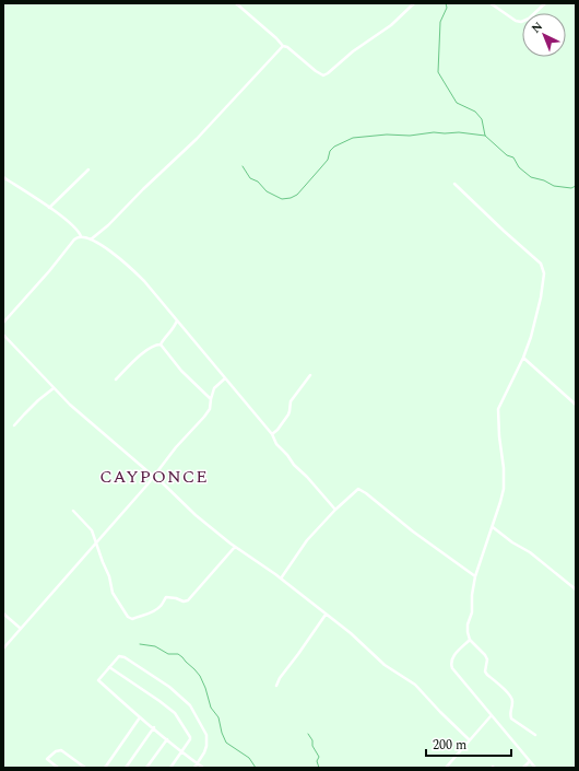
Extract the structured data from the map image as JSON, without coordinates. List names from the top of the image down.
{
  "districts": ["CAYPONCE"],
  "scale_bar": "200 m",
  "north": "top left"
}
